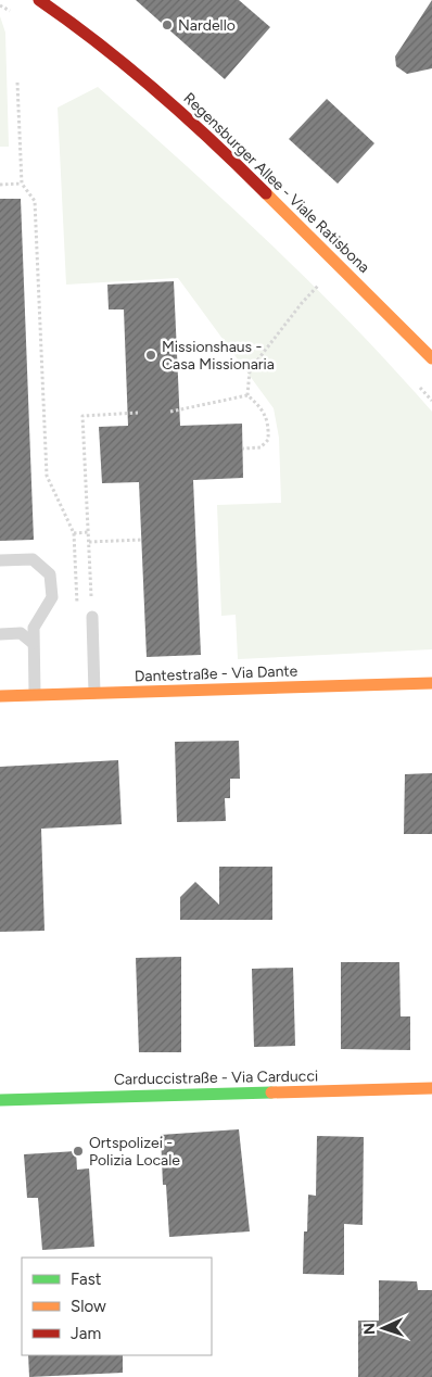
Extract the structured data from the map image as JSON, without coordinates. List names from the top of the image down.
{
  "streets": {
    "street": ["Regensburger Allee - Viale Ratisbona", "Dantestraße - Via Dante", "Carduccistraße - Via Carducci"]
  },
  "places": ["Nardello", "Missionshaus - Casa Missionaria", "Ortspolizei - Polizia Locale"],
  "legend": ["Fast", "Slow", "Jam"],
  "north": "left"
}
